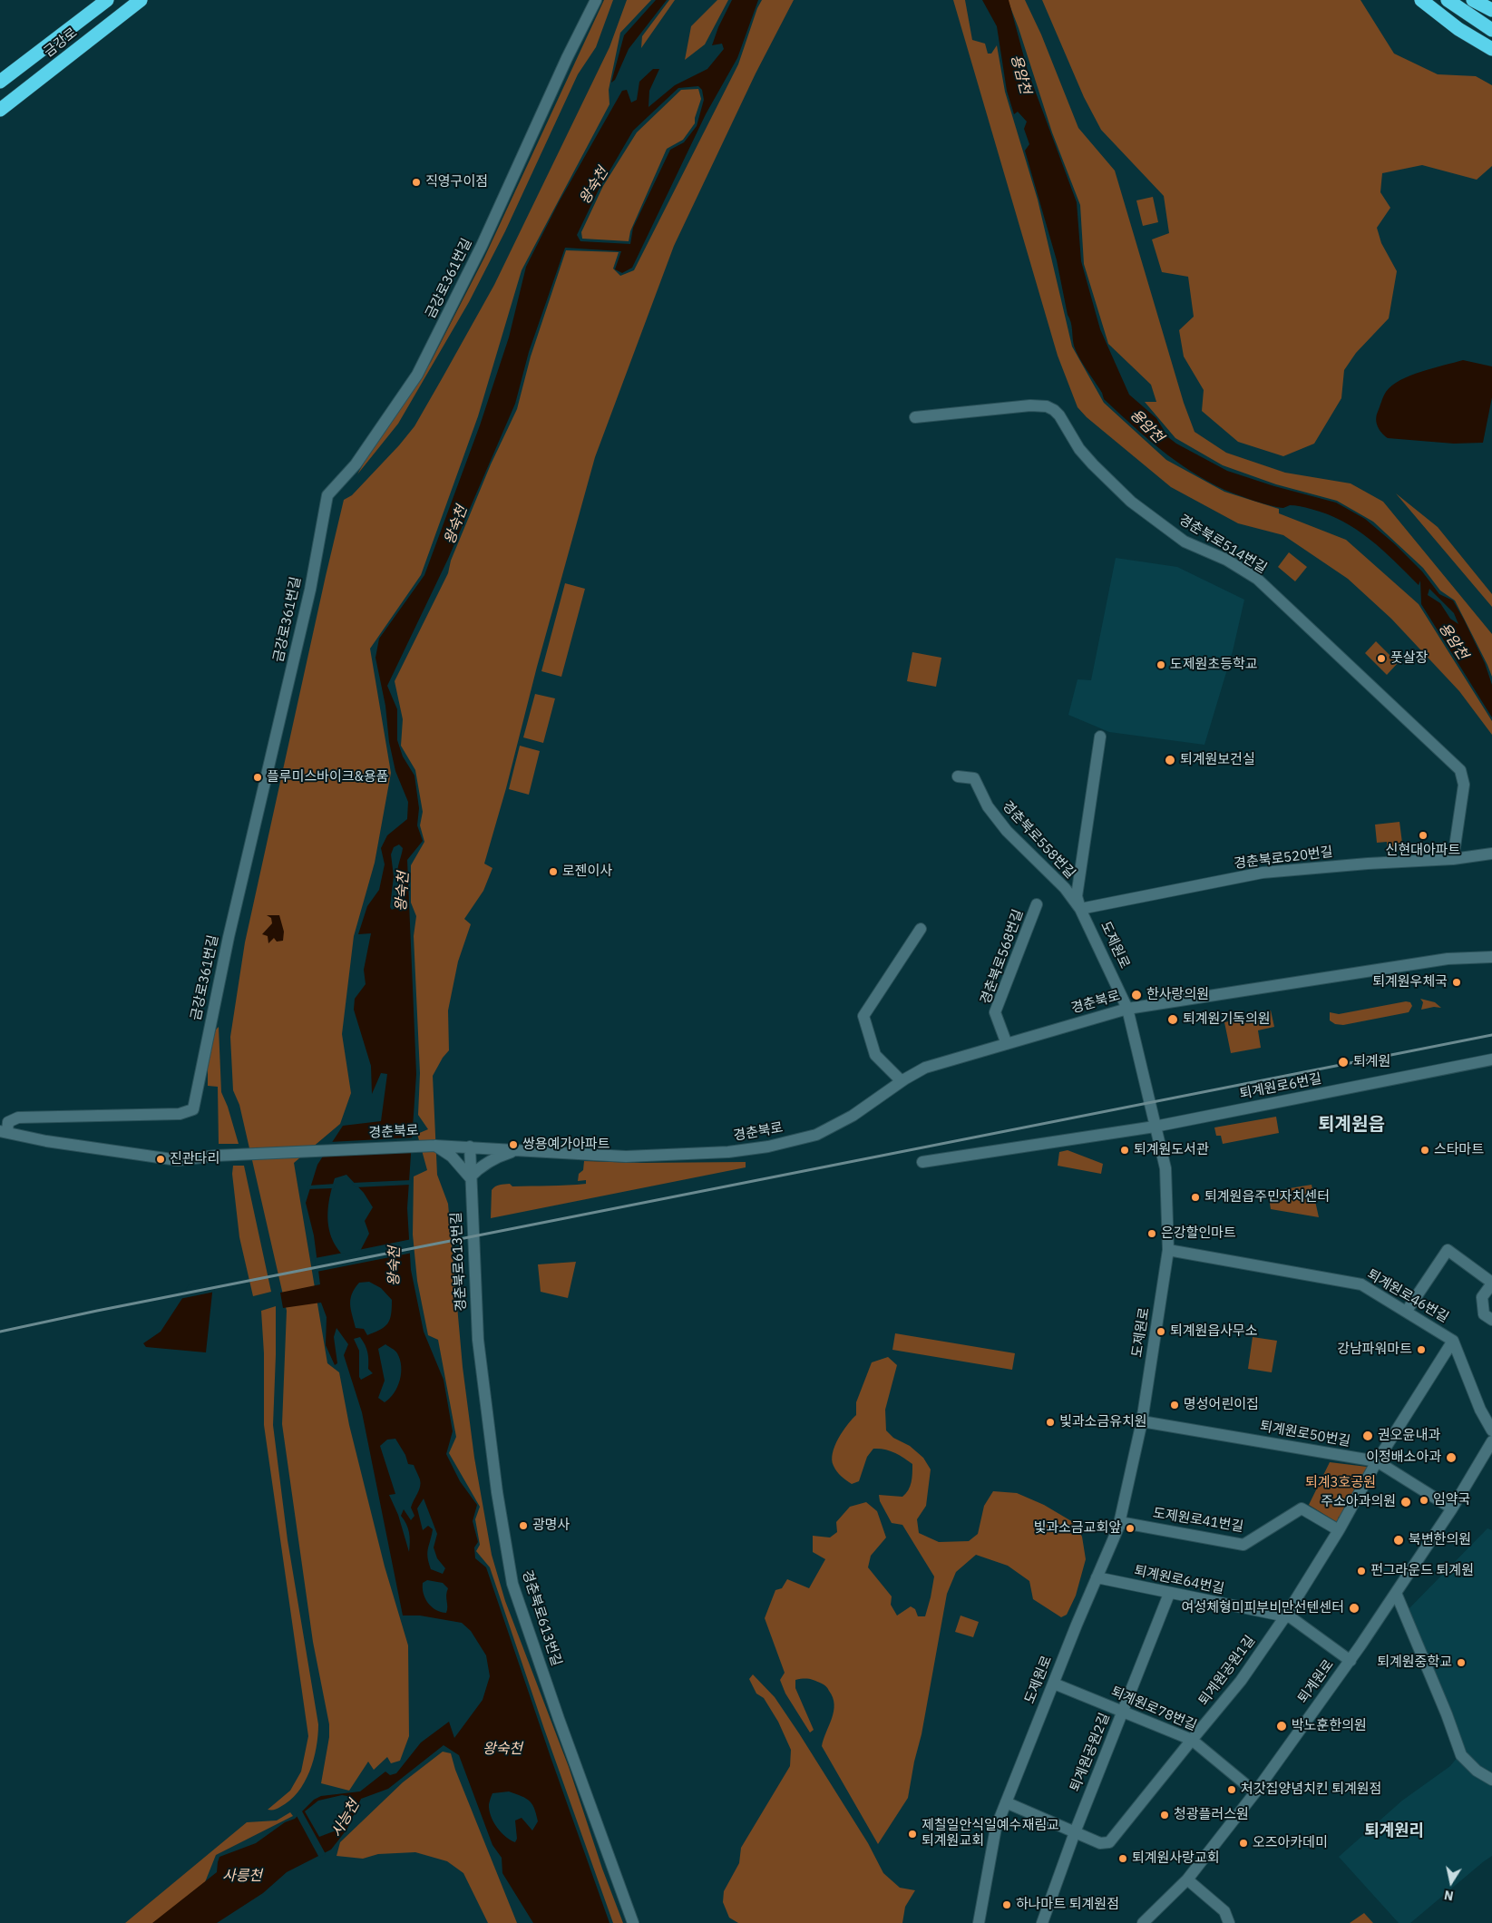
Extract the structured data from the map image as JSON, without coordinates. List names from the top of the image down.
{
  "streets": {
    "highway": ["금강로"],
    "street": [
      "금강로361번길",
      "경춘북로514번길",
      "경춘북로558번길",
      "경춘북로520번길",
      "도제원로",
      "경춘북로568번길",
      "경춘북로",
      "퇴계원로6번길",
      "경춘북로613번길",
      "퇴계원로46번길",
      "퇴계원로50번길",
      "도제원로41번길",
      "퇴계원로64번길",
      "퇴계원공원1길",
      "퇴계원로",
      "퇴계원로78번길",
      "퇴계원공원2길"
    ]
  },
  "crossings": [
    ["금강로361번길", "경춘북로"],
    ["경춘북로514번길", "경춘북로520번길"],
    ["경춘북로558번길", "경춘북로520번길"],
    ["경춘북로558번길", "도제원로"],
    ["경춘북로520번길", "도제원로"],
    ["도제원로", "경춘북로"],
    ["도제원로", "퇴계원로6번길"],
    ["도제원로", "퇴계원로46번길"],
    ["도제원로", "퇴계원로50번길"],
    ["도제원로", "도제원로41번길"],
    ["도제원로", "퇴계원로64번길"],
    ["도제원로", "퇴계원공원1길"],
    ["도제원로", "퇴계원로78번길"],
    ["경춘북로568번길", "경춘북로"],
    ["경춘북로", "경춘북로613번길"],
    ["퇴계원로46번길", "퇴계원공원1길"],
    ["퇴계원로50번길", "퇴계원공원1길"],
    ["퇴계원로50번길", "퇴계원로"],
    ["도제원로41번길", "퇴계원공원1길"],
    ["퇴계원로64번길", "퇴계원공원1길"],
    ["퇴계원로64번길", "퇴계원로"],
    ["퇴계원로64번길", "퇴계원공원2길"],
    ["퇴계원공원1길", "퇴계원로78번길"],
    ["퇴계원공원1길", "퇴계원공원2길"],
    ["퇴계원로", "퇴계원로78번길"],
    ["퇴계원로78번길", "퇴계원공원2길"]
  ],
  "districts": ["퇴계원읍", "퇴계원리"],
  "water": [
    "용암천",
    "왕숙천",
    "사능천",
    "사릉천"
  ],
  "parks": ["퇴계3호공원"],
  "places": [
    "직영구이점",
    "풋살장",
    "도제원초등학교",
    "퇴계원보건실",
    "플루미스바이크&용품",
    "신현대아파트",
    "로젠이사",
    "퇴계원우체국",
    "한사랑의원",
    "퇴계원기독의원",
    "퇴계원",
    "쌍용예가아파트",
    "퇴계원도서관",
    "스타마트",
    "진관다리",
    "퇴계원읍주민자치센터",
    "은강할인마트",
    "퇴계원읍사무소",
    "강남파워마트",
    "명성어린이집",
    "빛과소금유치원",
    "권오윤내과",
    "이정배소아과",
    "임약국",
    "주소아과의원",
    "광명사",
    "빛과소금교회앞",
    "북변한의원",
    "펀그라운드 퇴계원",
    "여성체형미피부비만선텐센터",
    "퇴계원중학교",
    "박노훈한의원",
    "처갓집양념치킨 퇴계원점",
    "청광플러스원",
    "제칠일안식일예수재림교 퇴계원교회",
    "오즈아카데미",
    "퇴계원사랑교회",
    "하나마트 퇴계원점"
  ],
  "north": "bottom"
}
